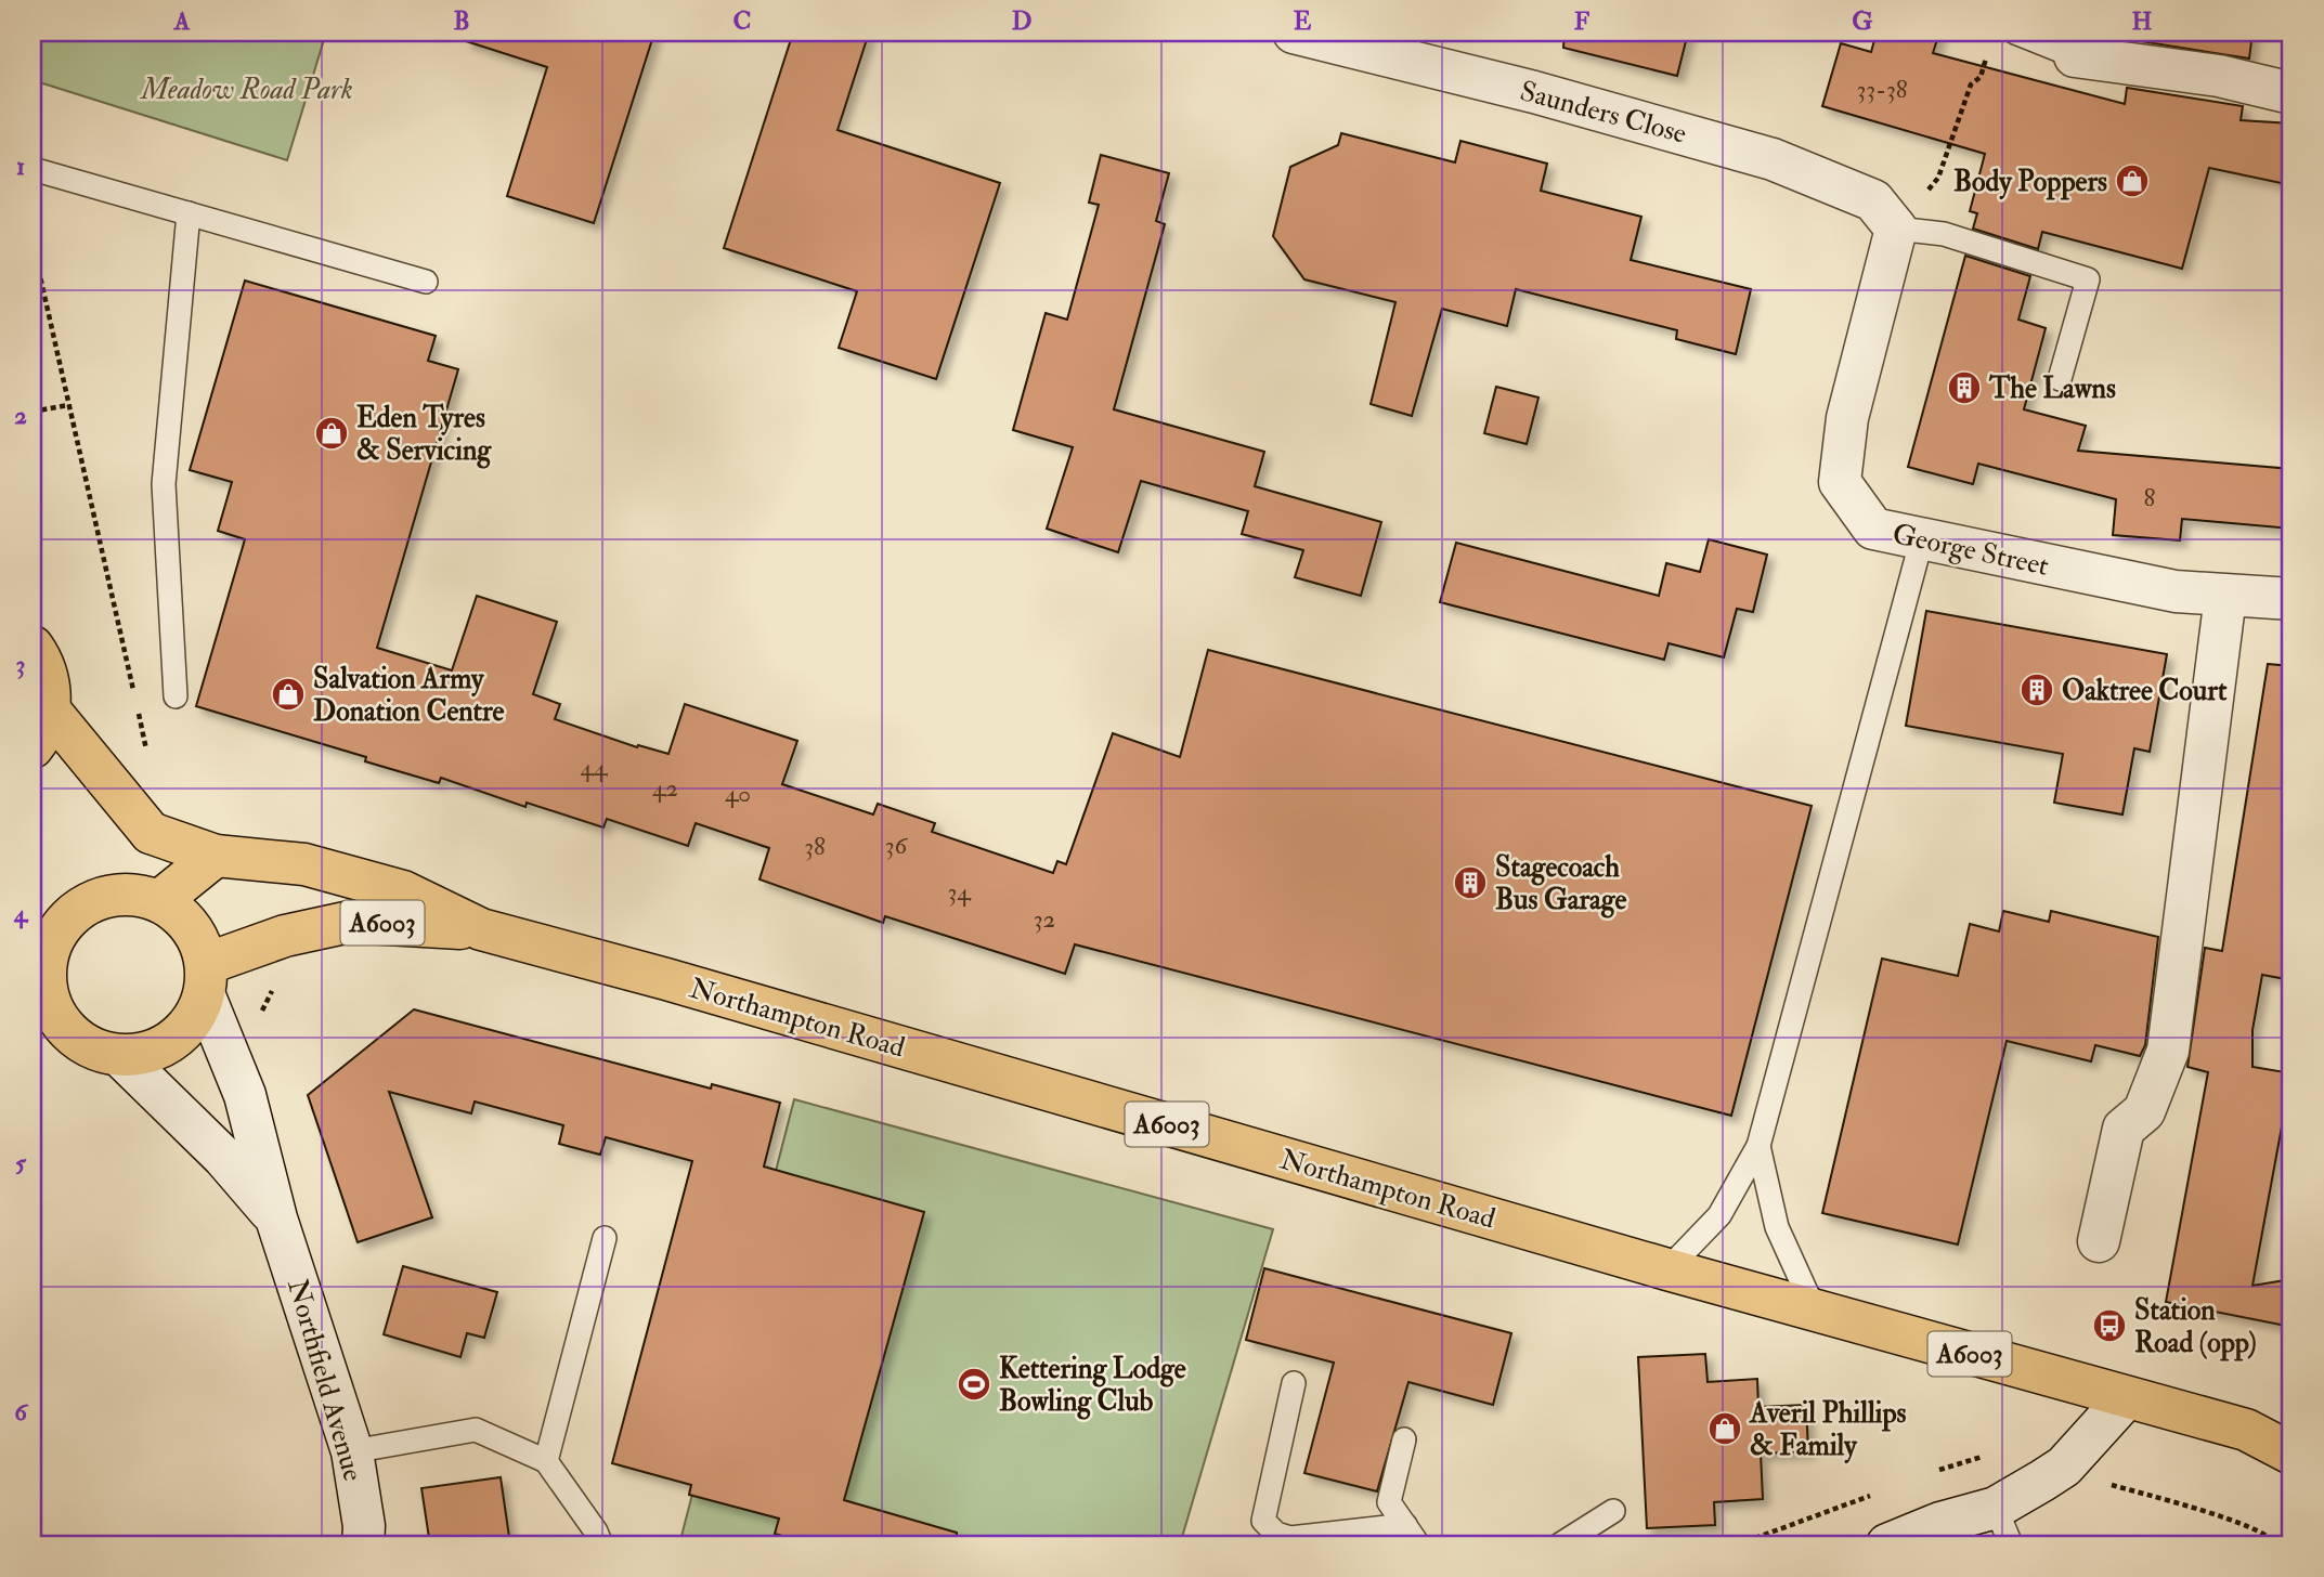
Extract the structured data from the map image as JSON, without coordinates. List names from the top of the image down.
{
  "streets": {
    "main road": ["A6003", "Northampton Road"],
    "street": ["Saunders Close", "George Street", "Northfield Avenue"]
  },
  "crossings": [
    ["Saunders Close", "George Street"],
    ["Northampton Road", "Northfield Avenue"]
  ],
  "parks": ["Meadow Road Park"],
  "places": {
    "shop": [
      "Body Poppers",
      "Eden Tyres & Servicing",
      "Salvation Army Donation Centre",
      "Averil Phillips & Family"
    ],
    "building": ["The Lawns", "Oaktree Court", "Stagecoach Bus Garage"],
    "bus stop": ["Station Road (opp)"],
    "sports": ["Kettering Lodge Bowling Club"]
  },
  "house_numbers": [
    "33-38",
    "8",
    "44",
    "42",
    "40",
    "36",
    "38",
    "34",
    "32"
  ],
  "grid": {
    "columns": [
      "A",
      "B",
      "C",
      "D",
      "E",
      "F",
      "G",
      "H"
    ],
    "rows": [
      "1",
      "2",
      "3",
      "4",
      "5",
      "6"
    ]
  }
}
